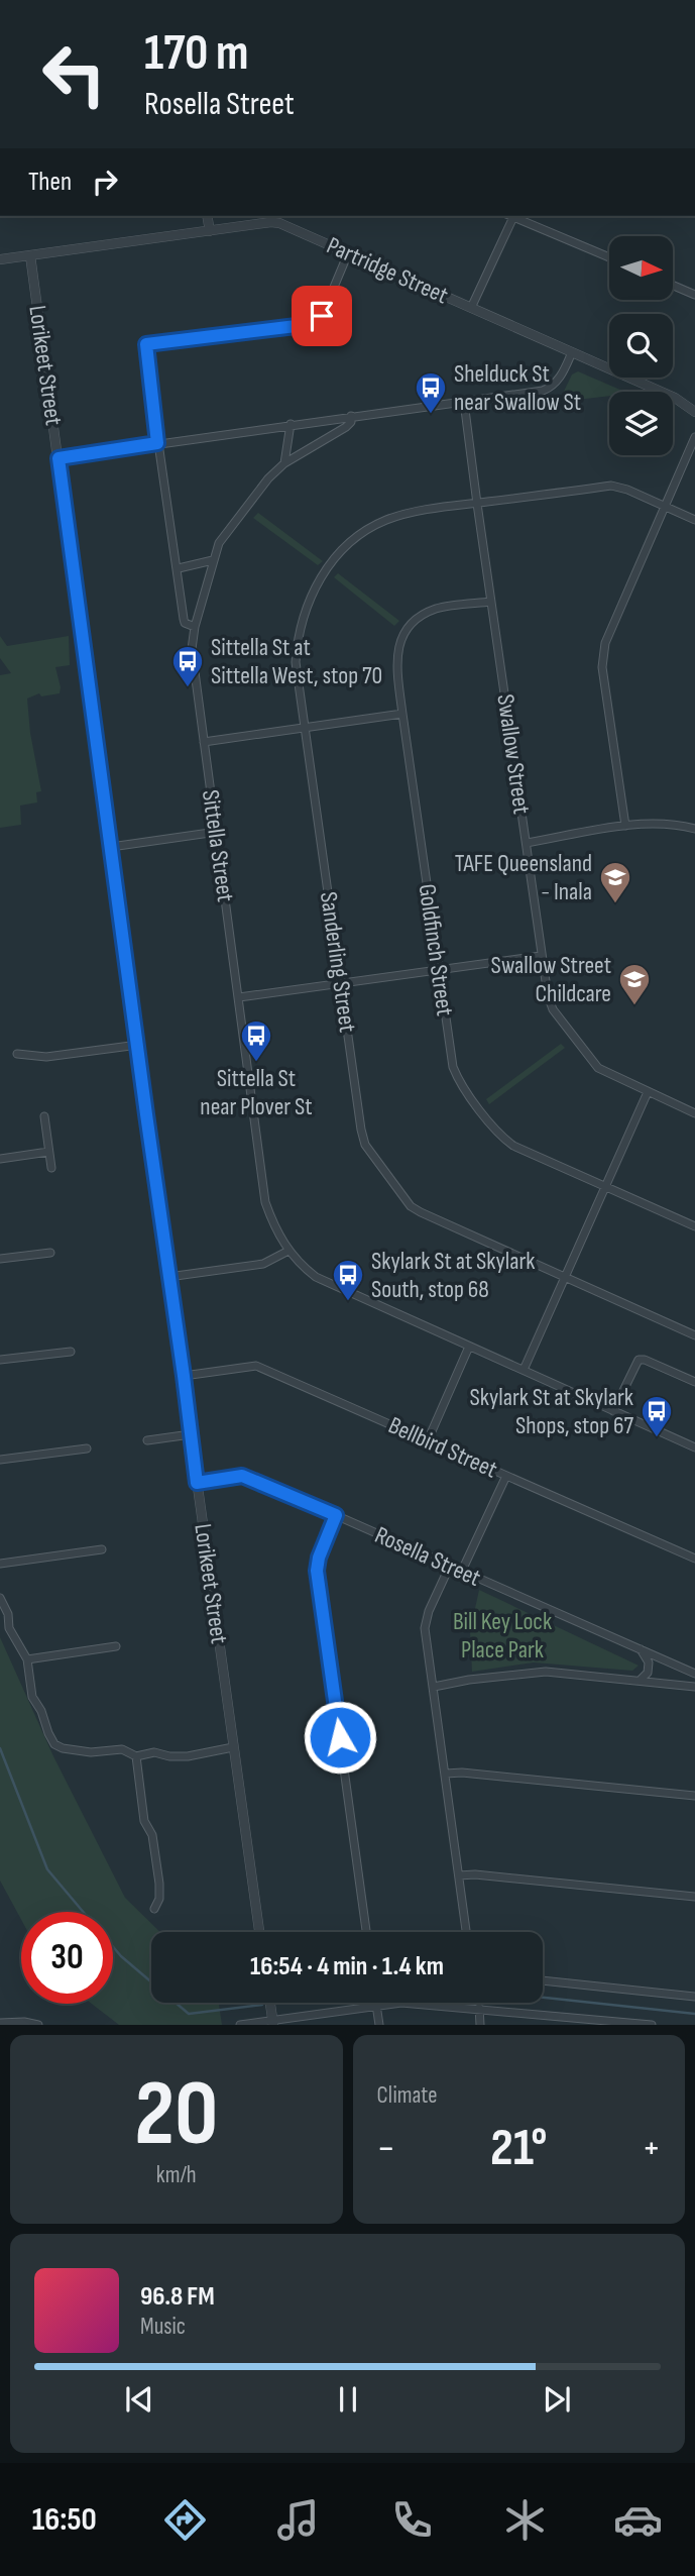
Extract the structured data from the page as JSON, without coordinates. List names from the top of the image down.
{
  "streets": {
    "street": [
      "Partridge Street",
      "Lorikeet Street",
      "Swallow Street",
      "Sittella Street",
      "Goldfinch Street",
      "Sanderling Street",
      "Bellbird Street",
      "Rosella Street"
    ]
  },
  "crossings": [
    ["Partridge Street", "Lorikeet Street"],
    ["Lorikeet Street", "Bellbird Street"],
    ["Lorikeet Street", "Rosella Street"],
    ["Swallow Street", "Goldfinch Street"],
    ["Swallow Street", "Sanderling Street"]
  ],
  "parks": ["Bill Key Lock Place Park"],
  "places": {
    "bus stop": [
      "Shelduck St near Swallow St",
      "Sittella St at Sittella West, stop 70",
      "Sittella St near Plover St",
      "Skylark St at Skylark South, stop 68",
      "Skylark St at Skylark Shops, stop 67"
    ],
    "school or university": ["TAFE Queensland - Inala", "Swallow Street Childcare"]
  },
  "north": "right",
  "page": {
    "turn": ["170 m", "Rosella Street"],
    "then": "Then",
    "limit": "30",
    "trip": "16:54 · 4 min · 1.4 km",
    "tile": [
      ["20", "km/h"],
      "Climate"
    ],
    "heat": ["−", "21°", "+"],
    "song": ["96.8 FM", "Music"],
    "tabs": "16:50"
  }
}
